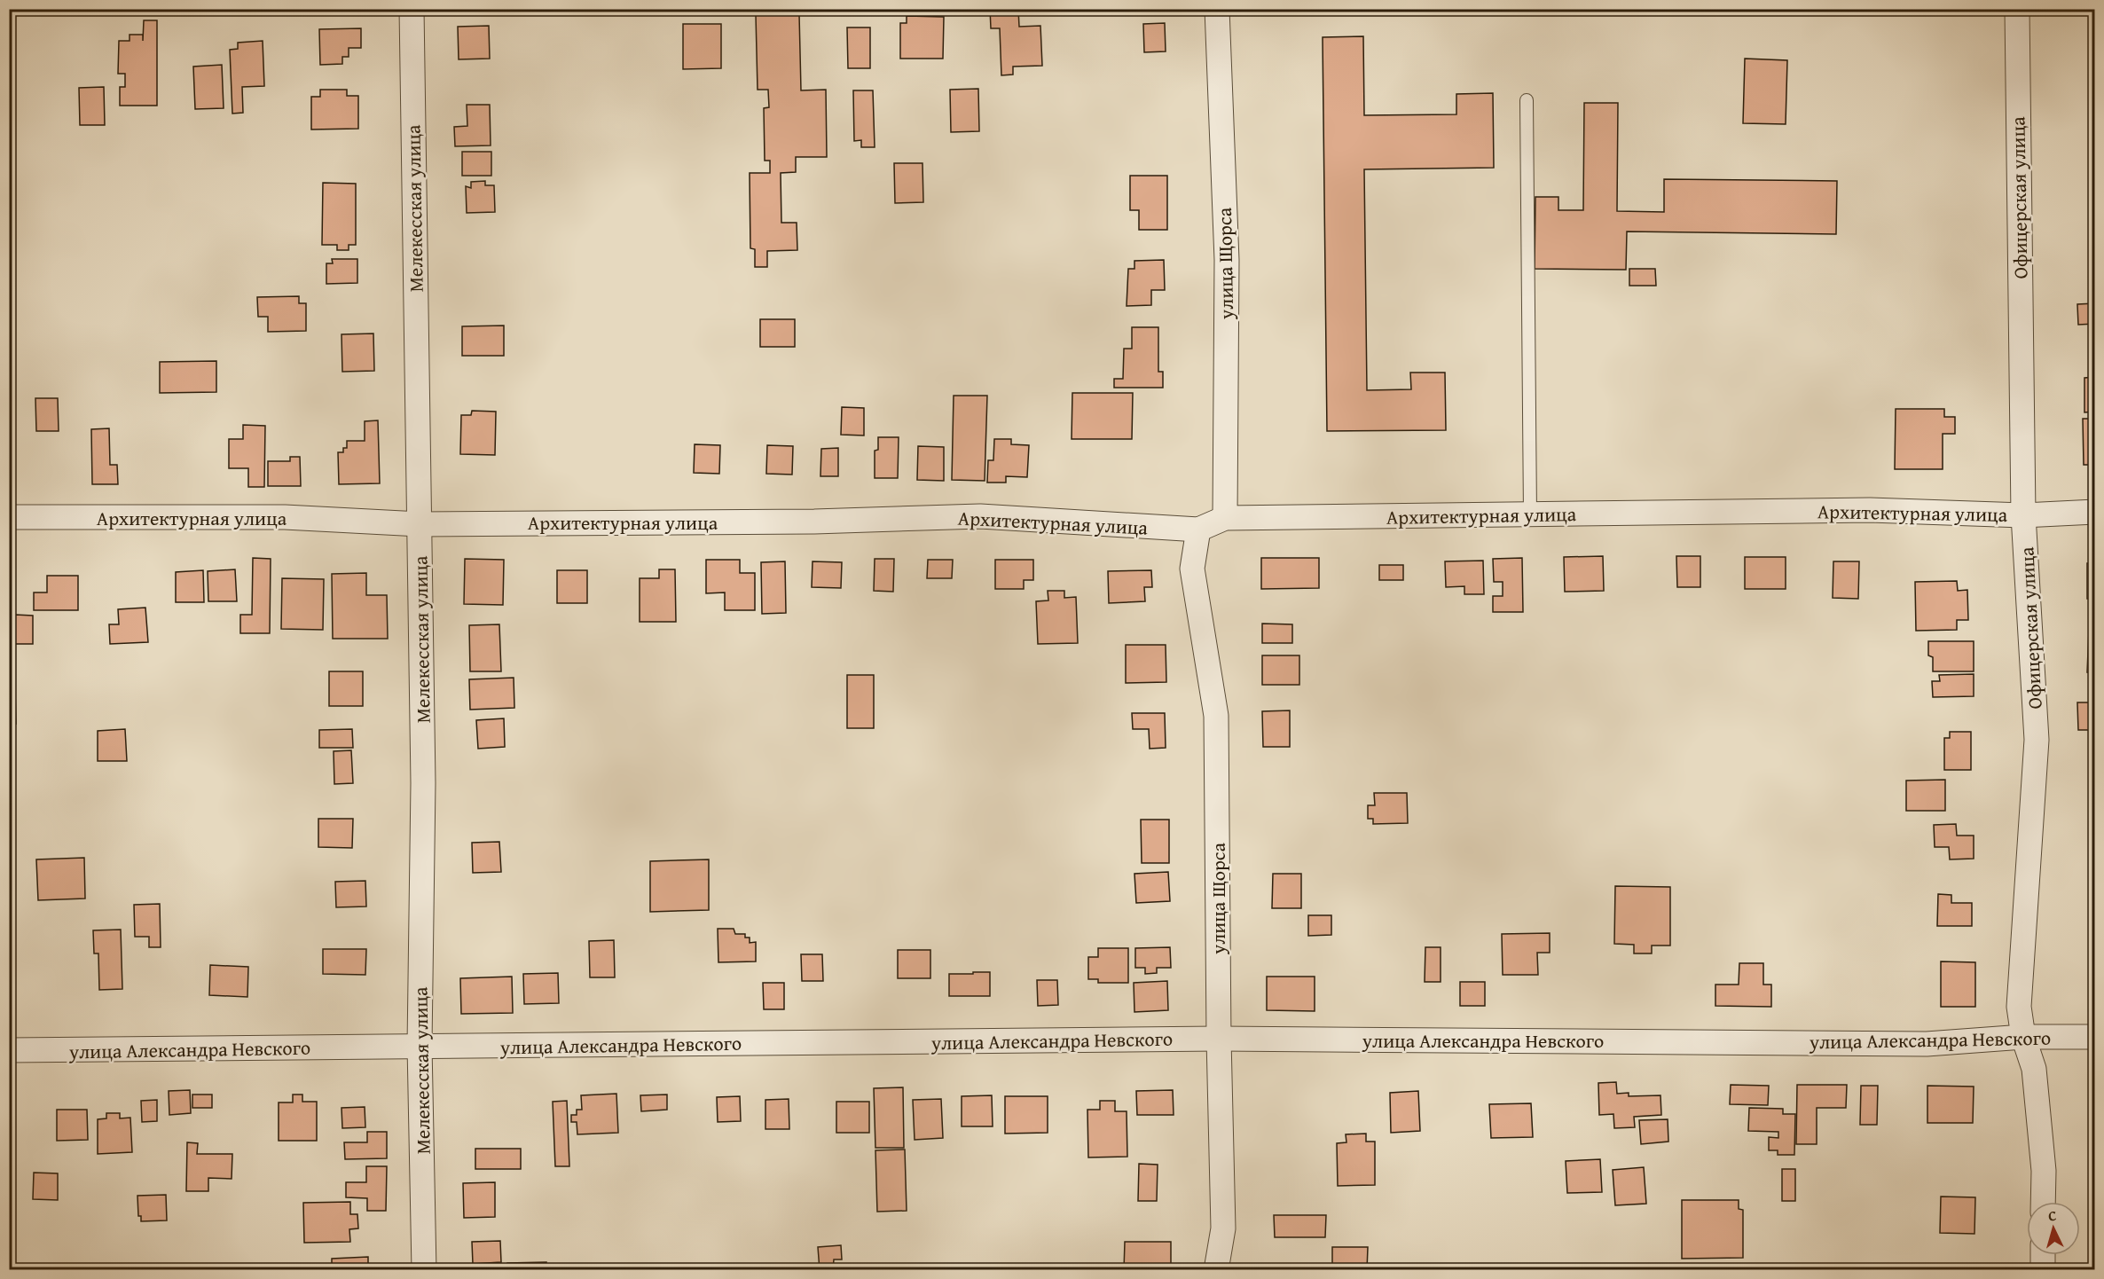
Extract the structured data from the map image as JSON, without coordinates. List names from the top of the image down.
{
  "streets": {
    "street": [
      "Офицерская улица",
      "Мелекесская улица",
      "улица Щорса",
      "Архитектурная улица",
      "улица Александра Невского"
    ]
  },
  "crossings": [
    ["Офицерская улица", "Архитектурная улица"],
    ["Офицерская улица", "улица Александра Невского"],
    ["Мелекесская улица", "Архитектурная улица"],
    ["Мелекесская улица", "улица Александра Невского"],
    ["улица Щорса", "Архитектурная улица"],
    ["улица Щорса", "улица Александра Невского"]
  ],
  "north": "top"
}
